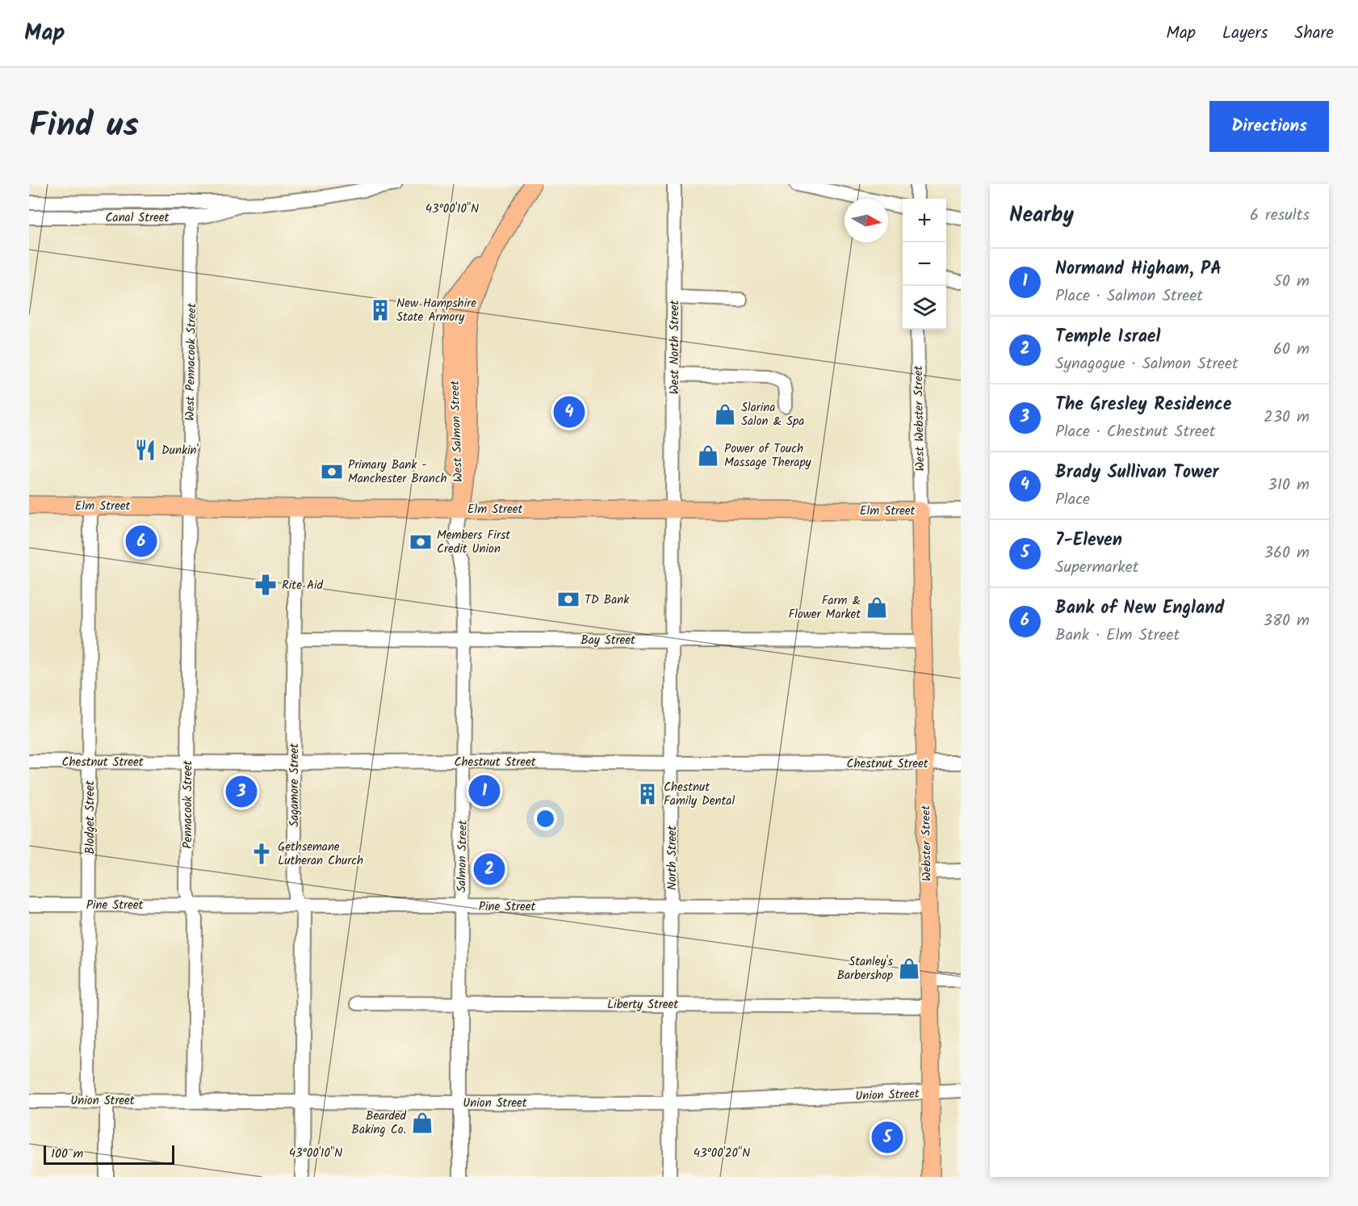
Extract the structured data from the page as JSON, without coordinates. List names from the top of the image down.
{
  "streets": {
    "main road": ["West Salmon Street", "Elm Street", "Webster Street"],
    "street": [
      "Canal Street",
      "West North Street",
      "West Pennacook Street",
      "West Webster Street",
      "Bay Street",
      "Chestnut Street",
      "Sagamore Street",
      "Pennacook Street",
      "Blodget Street",
      "Salmon Street",
      "North Street",
      "Pine Street",
      "Liberty Street",
      "Union Street"
    ]
  },
  "crossings": [
    ["Canal Street", "West Pennacook Street"],
    ["West North Street", "Elm Street"],
    ["West North Street", "North Street"],
    ["West Pennacook Street", "Elm Street"],
    ["West Pennacook Street", "Pennacook Street"],
    ["West Webster Street", "Elm Street"],
    ["West Webster Street", "Webster Street"],
    ["West Salmon Street", "Elm Street"],
    ["West Salmon Street", "Salmon Street"],
    ["Elm Street", "Sagamore Street"],
    ["Elm Street", "Pennacook Street"],
    ["Elm Street", "Blodget Street"],
    ["Elm Street", "Webster Street"],
    ["Elm Street", "Salmon Street"],
    ["Elm Street", "North Street"],
    ["Bay Street", "Sagamore Street"],
    ["Bay Street", "Webster Street"],
    ["Bay Street", "Salmon Street"],
    ["Bay Street", "North Street"],
    ["Chestnut Street", "Sagamore Street"],
    ["Chestnut Street", "Pennacook Street"],
    ["Chestnut Street", "Blodget Street"],
    ["Chestnut Street", "Webster Street"],
    ["Chestnut Street", "Salmon Street"],
    ["Chestnut Street", "North Street"],
    ["Sagamore Street", "Pine Street"],
    ["Sagamore Street", "Union Street"],
    ["Pennacook Street", "Pine Street"],
    ["Pennacook Street", "Union Street"],
    ["Blodget Street", "Pine Street"],
    ["Blodget Street", "Union Street"],
    ["Webster Street", "Pine Street"],
    ["Webster Street", "Liberty Street"],
    ["Webster Street", "Union Street"],
    ["Salmon Street", "Pine Street"],
    ["Salmon Street", "Liberty Street"],
    ["Salmon Street", "Union Street"],
    ["North Street", "Pine Street"],
    ["North Street", "Liberty Street"],
    ["North Street", "Union Street"]
  ],
  "places": {
    "building": ["New Hampshire State Armory", "Chestnut Family Dental"],
    "shop": [
      "Slarina Salon & Spa",
      "Power of Touch Massage Therapy",
      "Farm & Flower Market",
      "Stanley's Barbershop",
      "Bearded Baking Co."
    ],
    "restaurant": ["Dunkin'"],
    "bank": ["Primary Bank - Manchester Branch", "Members First Credit Union", "TD Bank"],
    "pharmacy": ["Rite Aid"],
    "church": ["Gethsemane Lutheran Church"]
  },
  "scale_bar": "100 m",
  "north": "right",
  "page": {
    "header": "Map",
    "nav": ["Map", "Layers", "Share"],
    "title": "Find us",
    "buttons": "Directions",
    "heading": ["Nearby", "6 results"],
    "map_buttons": ["+", "−"],
    "list": [
      {
        "mark": "1",
        "name": "Normand Higham, PA",
        "note": "Place · Salmon Street",
        "value": "50 m"
      },
      {
        "mark": "2",
        "name": "Temple Israel",
        "note": "Synagogue · Salmon Street",
        "value": "60 m"
      },
      {
        "mark": "3",
        "name": "The Gresley Residence",
        "note": "Place · Chestnut Street",
        "value": "230 m"
      },
      {
        "mark": "4",
        "name": "Brady Sullivan Tower",
        "note": "Place",
        "value": "310 m"
      },
      {
        "mark": "5",
        "name": "7-Eleven",
        "note": "Supermarket",
        "value": "360 m"
      },
      {
        "mark": "6",
        "name": "Bank of New England",
        "note": "Bank · Elm Street",
        "value": "380 m"
      }
    ],
    "pins": [
      "4",
      "6",
      "1",
      "3",
      "2",
      "5"
    ],
    "scale": "100 m"
  },
  "coordinates": ["43°00'10\"N", "43°00'20\"N"]
}
